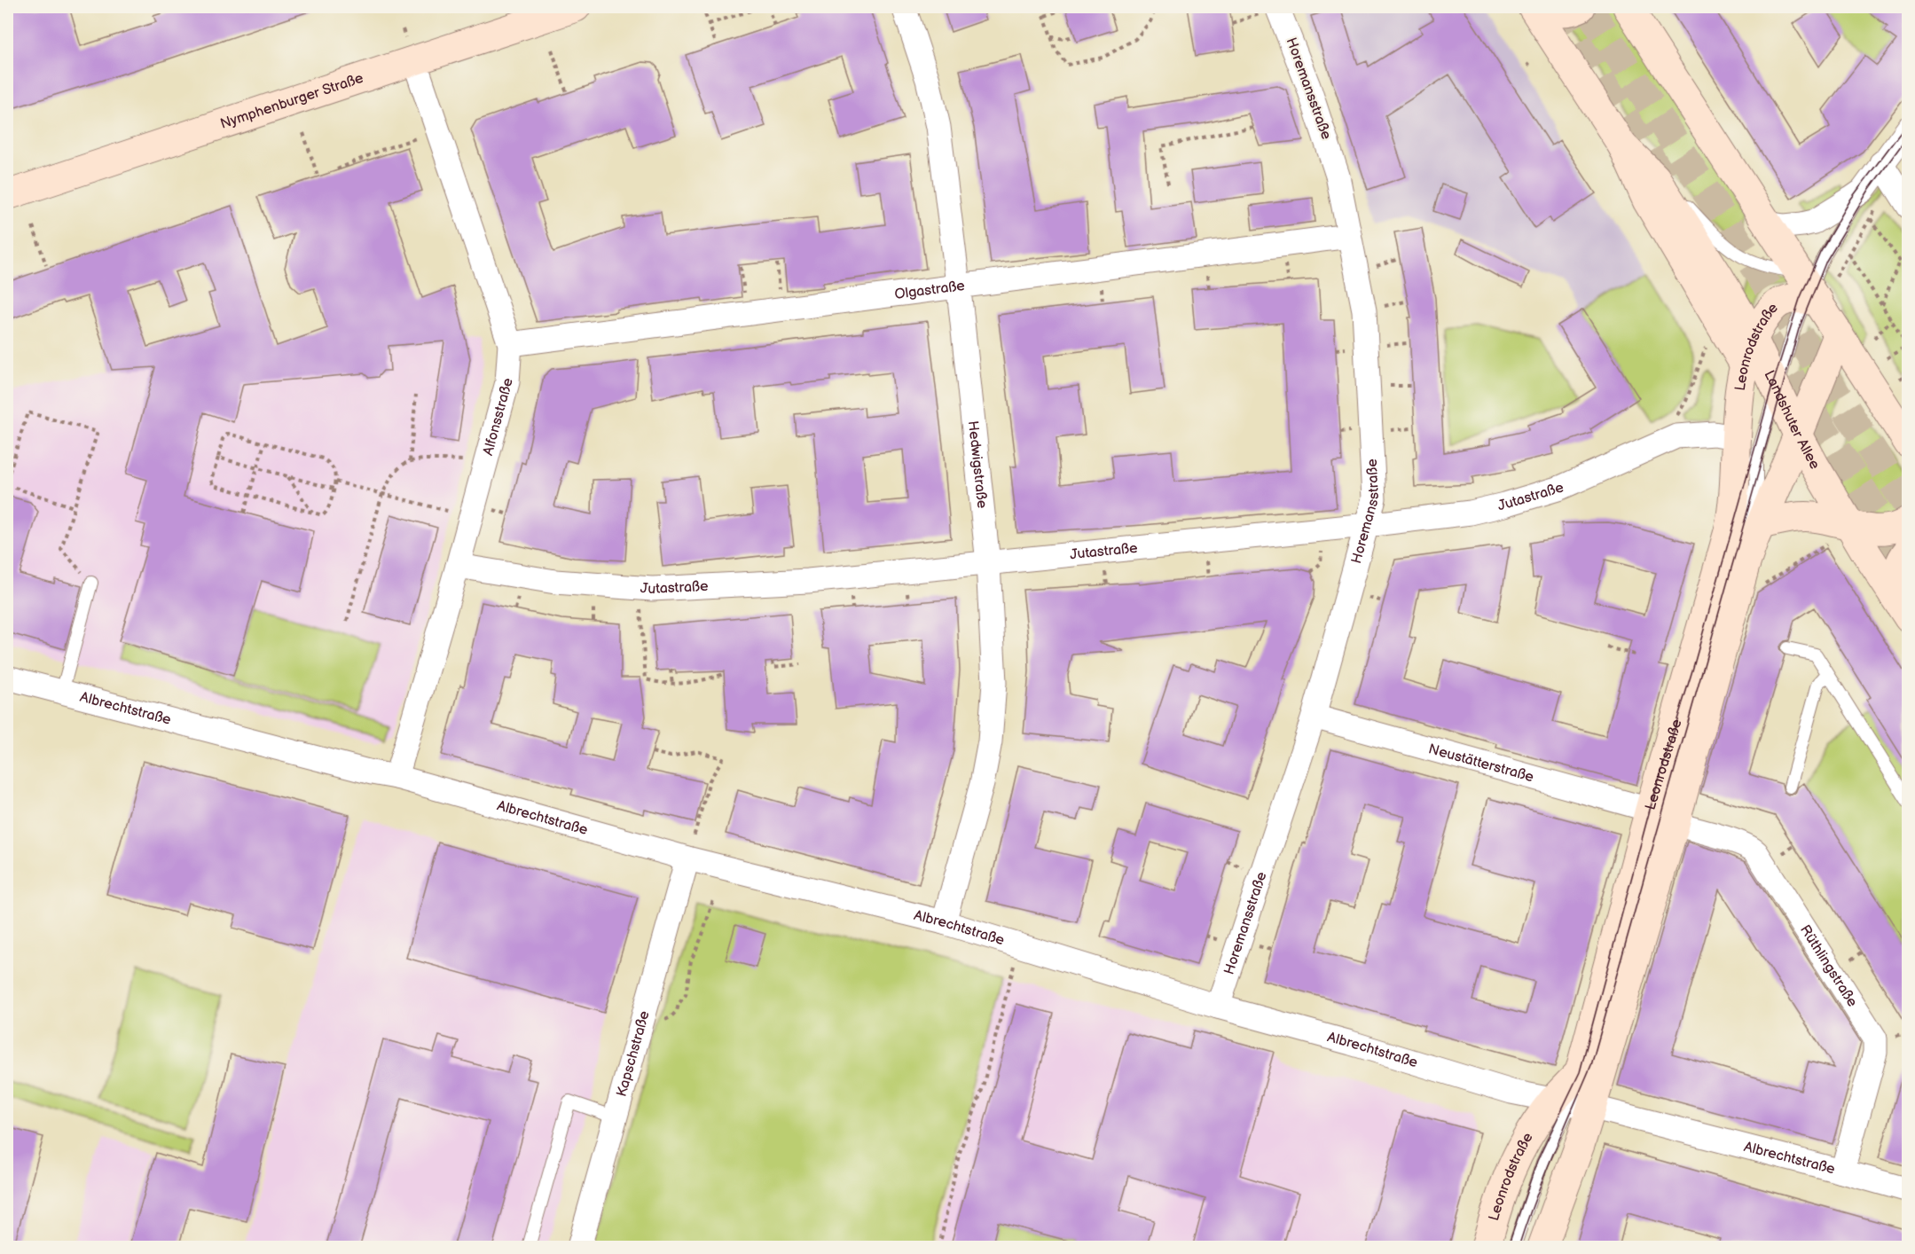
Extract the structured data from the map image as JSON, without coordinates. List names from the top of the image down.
{
  "streets": {
    "main road": ["Nymphenburger Straße", "Leonrodstraße", "Landshuter Allee"],
    "street": [
      "Horemansstraße",
      "Olgastraße",
      "Alfonsstraße",
      "Hedwigstraße",
      "Jutastraße",
      "Albrechtstraße",
      "Neustätterstraße",
      "Rüthlingstraße",
      "Kapschstraße"
    ]
  },
  "crossings": [
    ["Horemansstraße", "Olgastraße"],
    ["Horemansstraße", "Jutastraße"],
    ["Horemansstraße", "Albrechtstraße"],
    ["Horemansstraße", "Neustätterstraße"],
    ["Nymphenburger Straße", "Alfonsstraße"],
    ["Olgastraße", "Alfonsstraße"],
    ["Olgastraße", "Hedwigstraße"],
    ["Leonrodstraße", "Landshuter Allee"],
    ["Leonrodstraße", "Jutastraße"],
    ["Leonrodstraße", "Albrechtstraße"],
    ["Leonrodstraße", "Neustätterstraße"],
    ["Leonrodstraße", "Rüthlingstraße"],
    ["Alfonsstraße", "Jutastraße"],
    ["Alfonsstraße", "Albrechtstraße"],
    ["Hedwigstraße", "Jutastraße"],
    ["Hedwigstraße", "Albrechtstraße"],
    ["Albrechtstraße", "Rüthlingstraße"],
    ["Albrechtstraße", "Kapschstraße"],
    ["Neustätterstraße", "Rüthlingstraße"]
  ]
}
